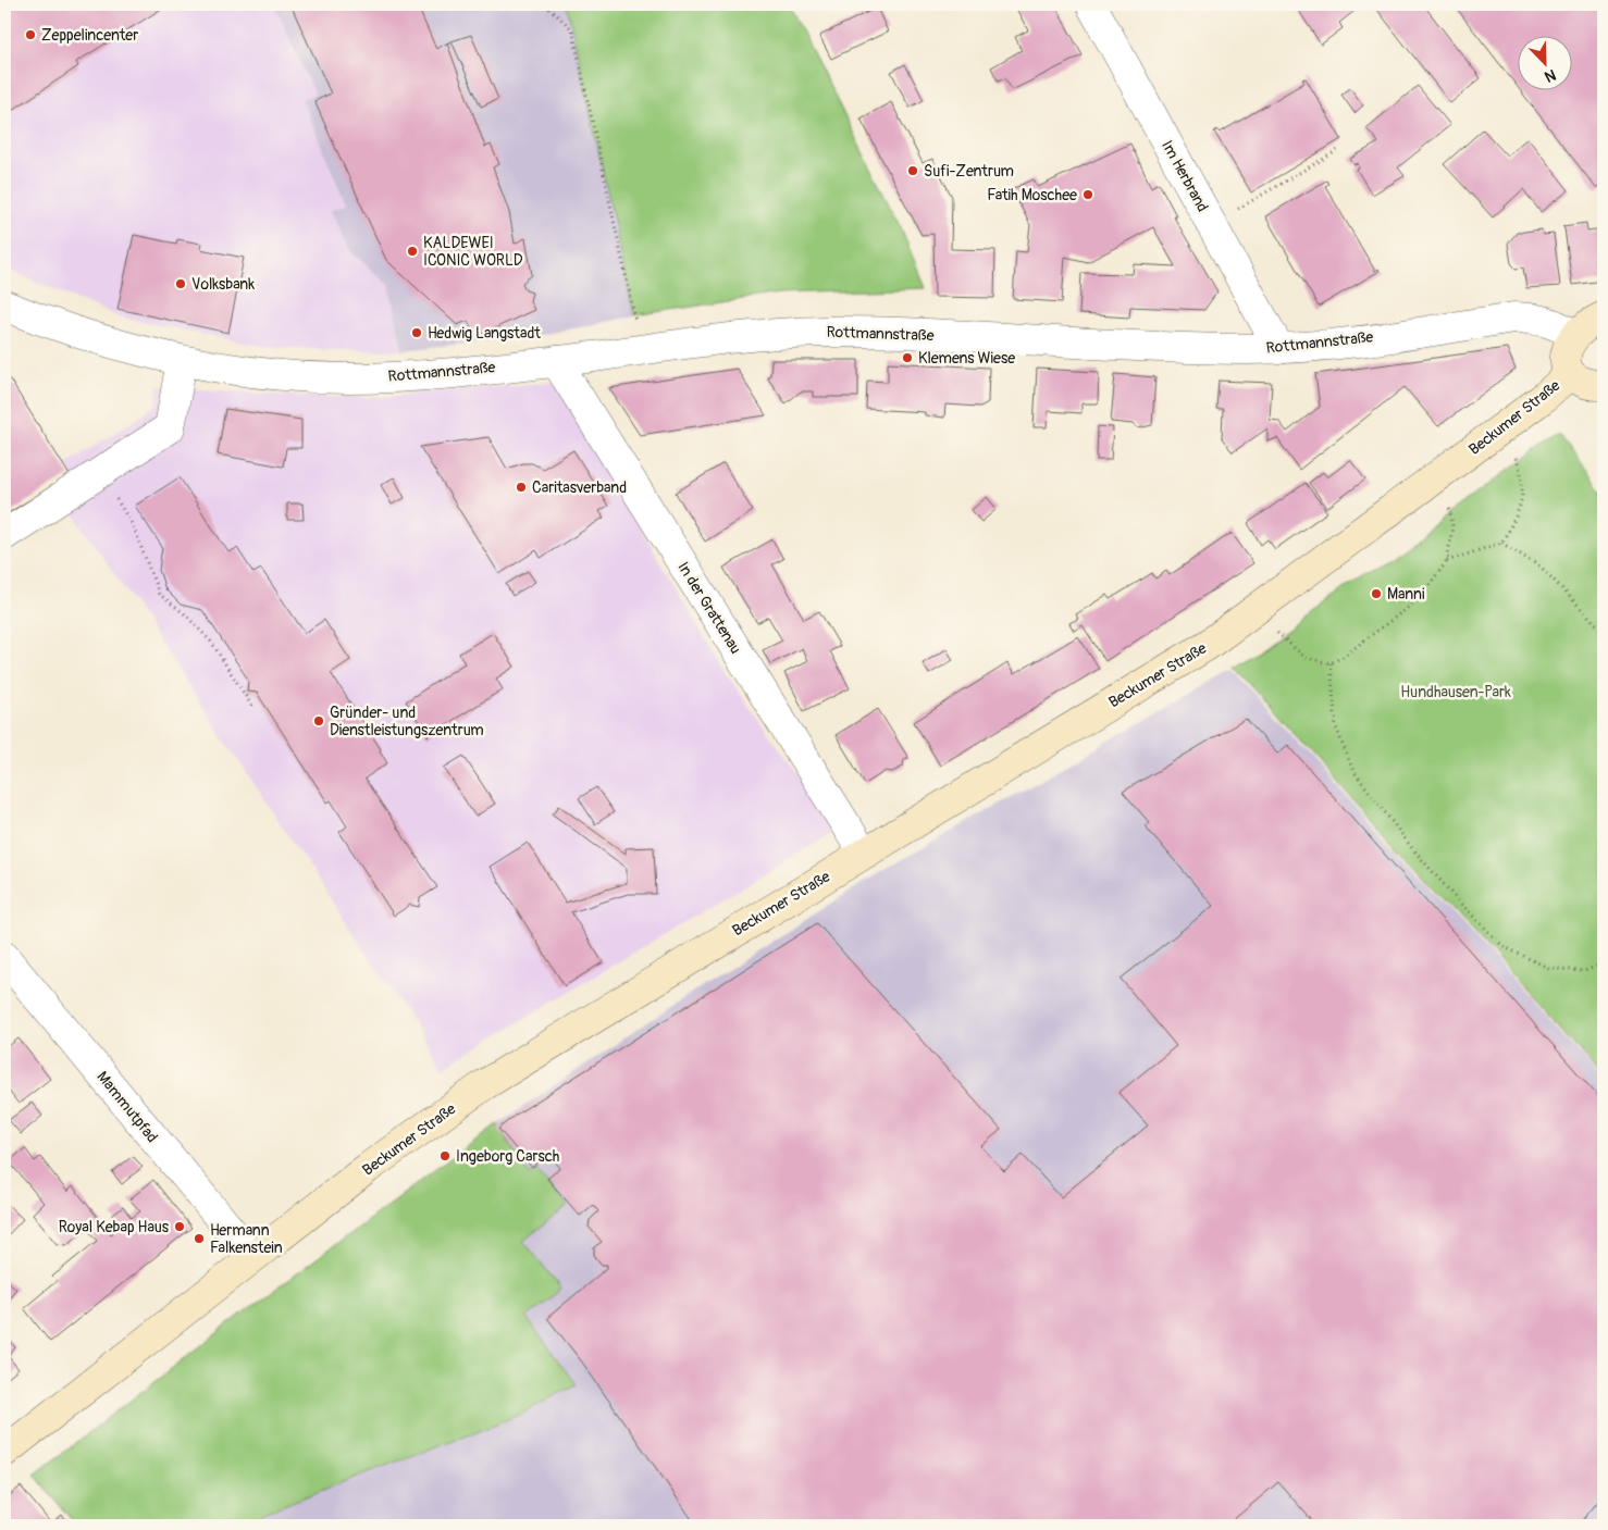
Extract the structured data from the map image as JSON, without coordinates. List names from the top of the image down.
{
  "streets": {
    "street": [
      "Im Herbrand",
      "Rottmannstraße",
      "Beckumer Straße",
      "In der Grattenau",
      "Mammutpfad"
    ]
  },
  "crossings": [
    ["Im Herbrand", "Rottmannstraße"],
    ["Rottmannstraße", "In der Grattenau"],
    ["Beckumer Straße", "In der Grattenau"],
    ["Beckumer Straße", "Mammutpfad"]
  ],
  "parks": ["Hundhausen-Park"],
  "places": [
    "Zeppelincenter",
    "Sufi-Zentrum",
    "Fatih Moschee",
    "KALDEWEI ICONIC WORLD",
    "Volksbank",
    "Hedwig Langstadt",
    "Klemens Wiese",
    "Caritasverband",
    "Manni",
    "Gründer- und Dienstleistungszentrum",
    "Ingeborg Carsch",
    "Royal Kebap Haus",
    "Hermann Falkenstein"
  ],
  "north": "bottom right"
}
